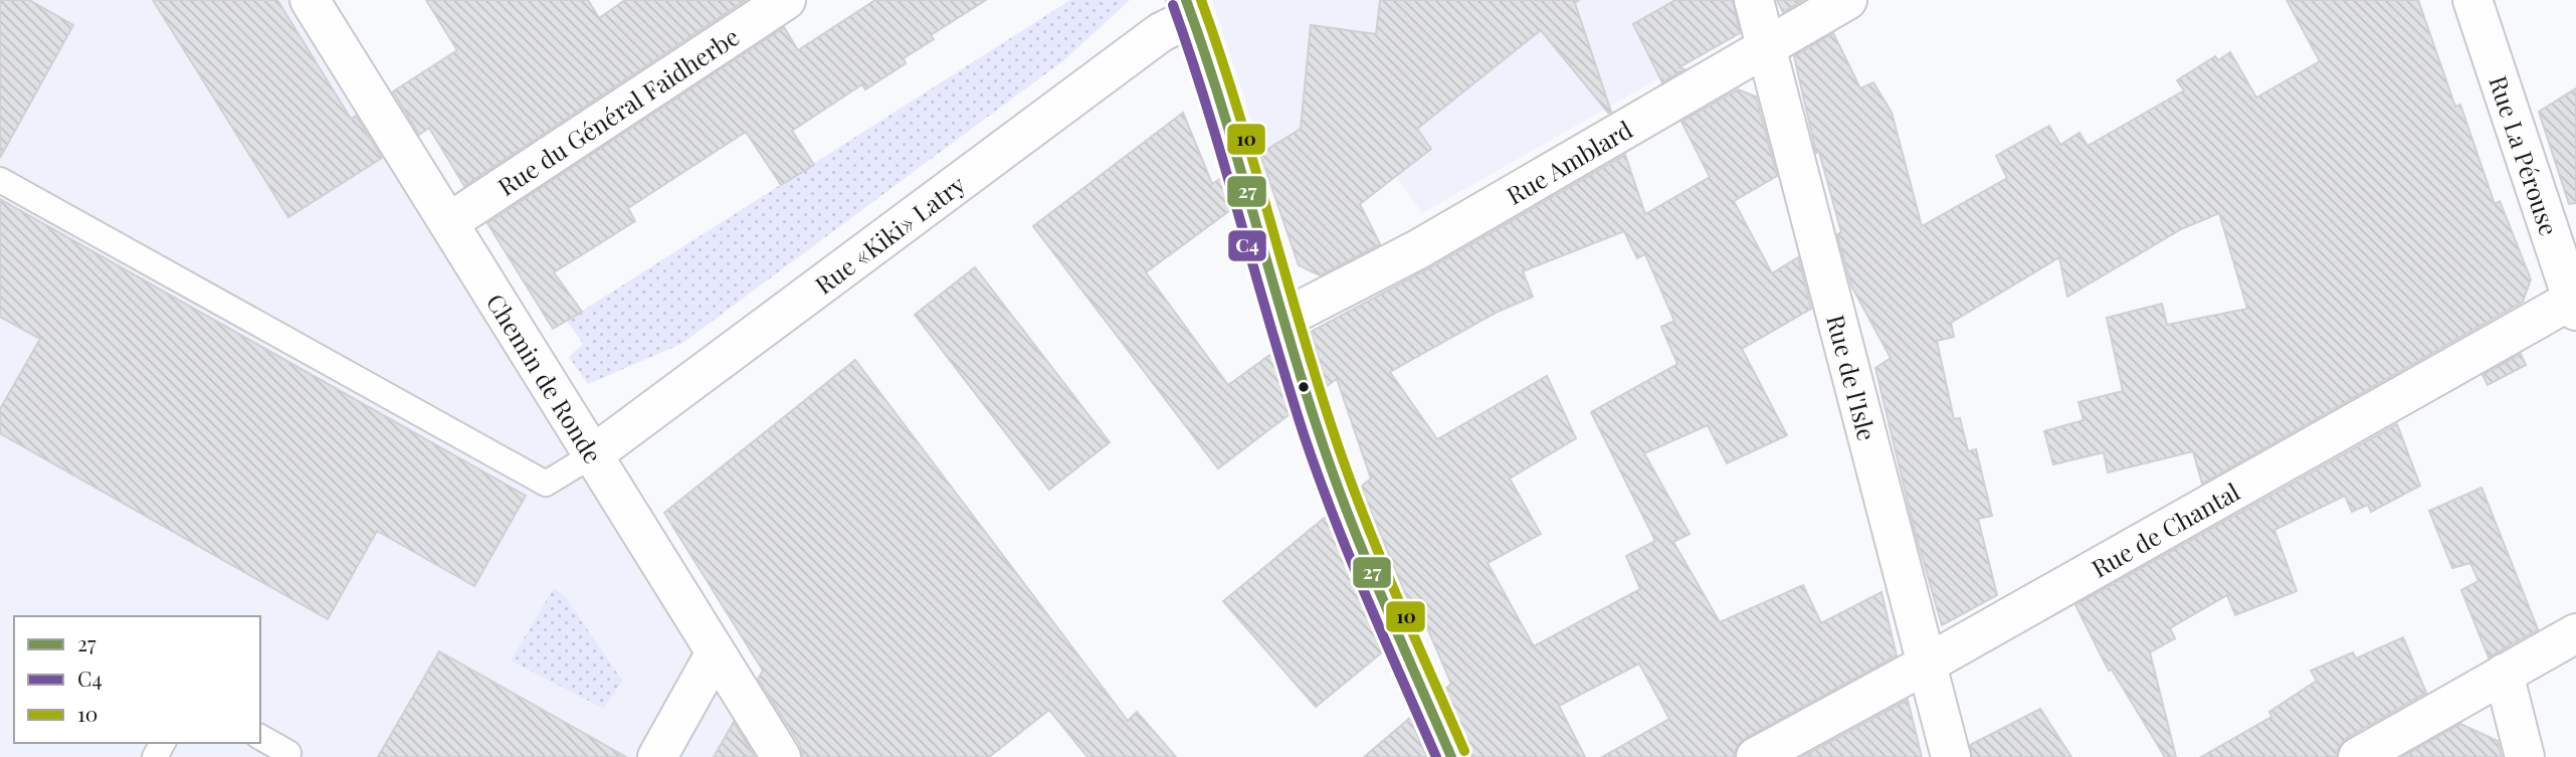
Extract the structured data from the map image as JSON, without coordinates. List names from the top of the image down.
{
  "streets": {
    "street": [
      "Rue du Général Faidherbe",
      "Rue La Pérouse",
      "Rue Amblard",
      "Rue «Kiki» Latry",
      "Chemin de Ronde",
      "Rue de l'Isle",
      "Rue de Chantal"
    ]
  },
  "crossings": [
    ["Rue du Général Faidherbe", "Chemin de Ronde"],
    ["Rue La Pérouse", "Rue de Chantal"],
    ["Rue Amblard", "Rue de l'Isle"],
    ["Rue «Kiki» Latry", "Chemin de Ronde"],
    ["Rue de l'Isle", "Rue de Chantal"]
  ],
  "lines": ["transit line 27", "transit line 10", "transit line C4"],
  "legend": ["27", "C4", "10"]
}
